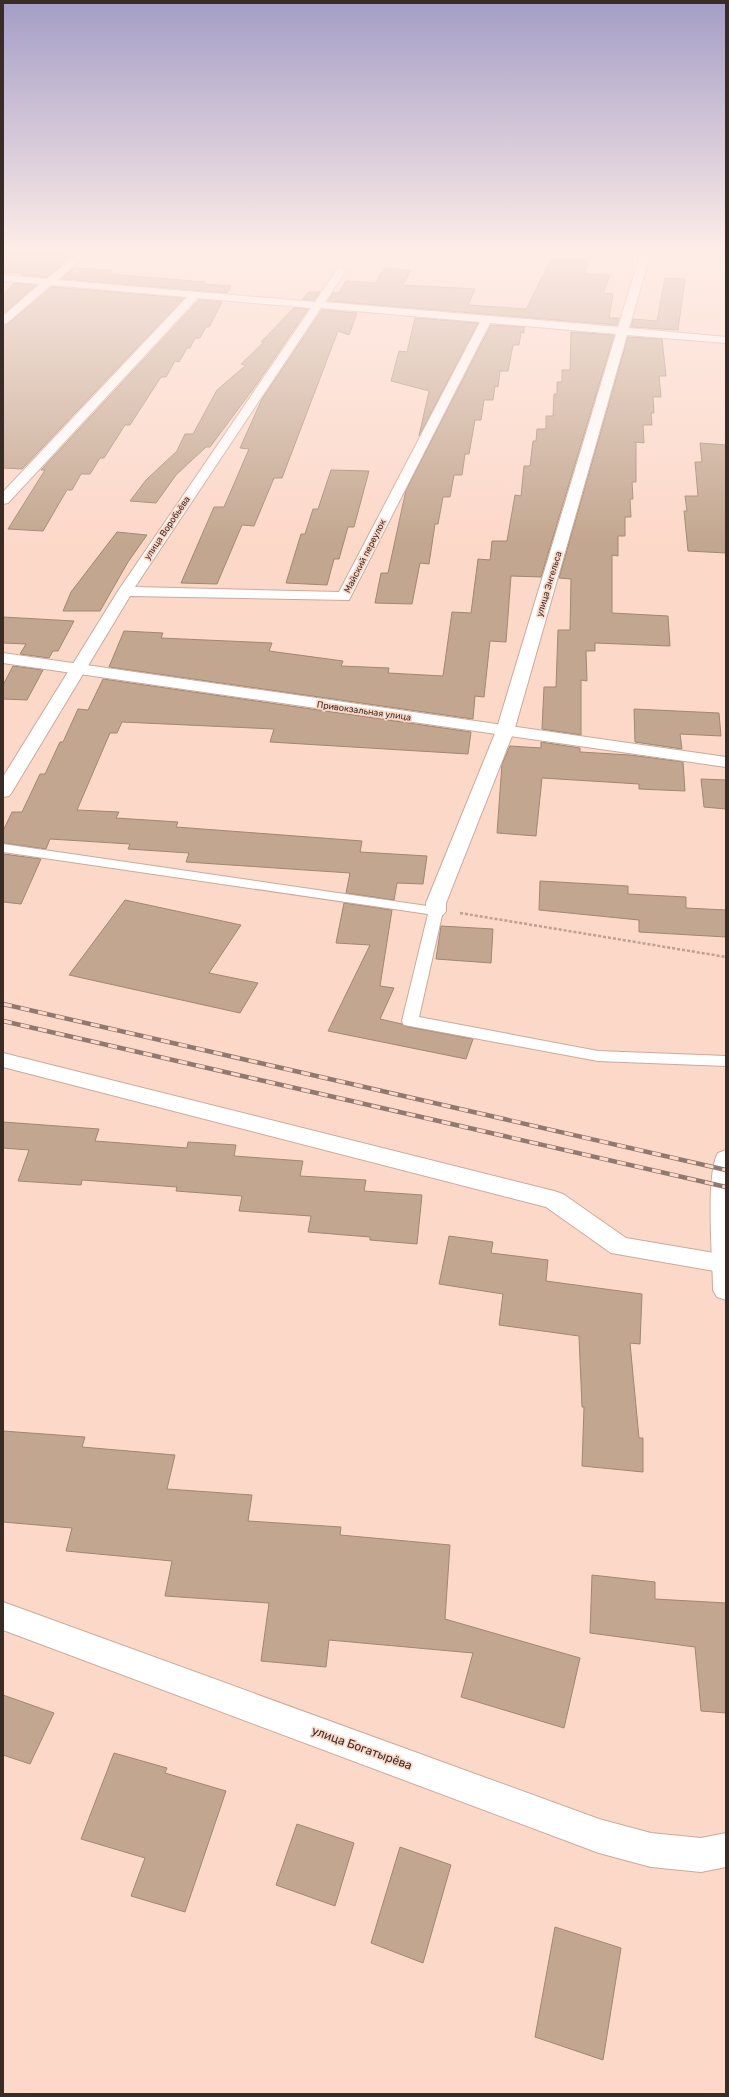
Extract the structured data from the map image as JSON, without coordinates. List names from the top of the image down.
{
  "streets": {
    "street": [
      "улица Воробьёва",
      "Майский переулок",
      "улица Энгельса",
      "Привокзальная улица",
      "улица Богатырёва"
    ]
  },
  "crossings": [
    ["улица Воробьёва", "Майский переулок"],
    ["улица Воробьёва", "Привокзальная улица"],
    ["улица Энгельса", "Привокзальная улица"]
  ]
}
